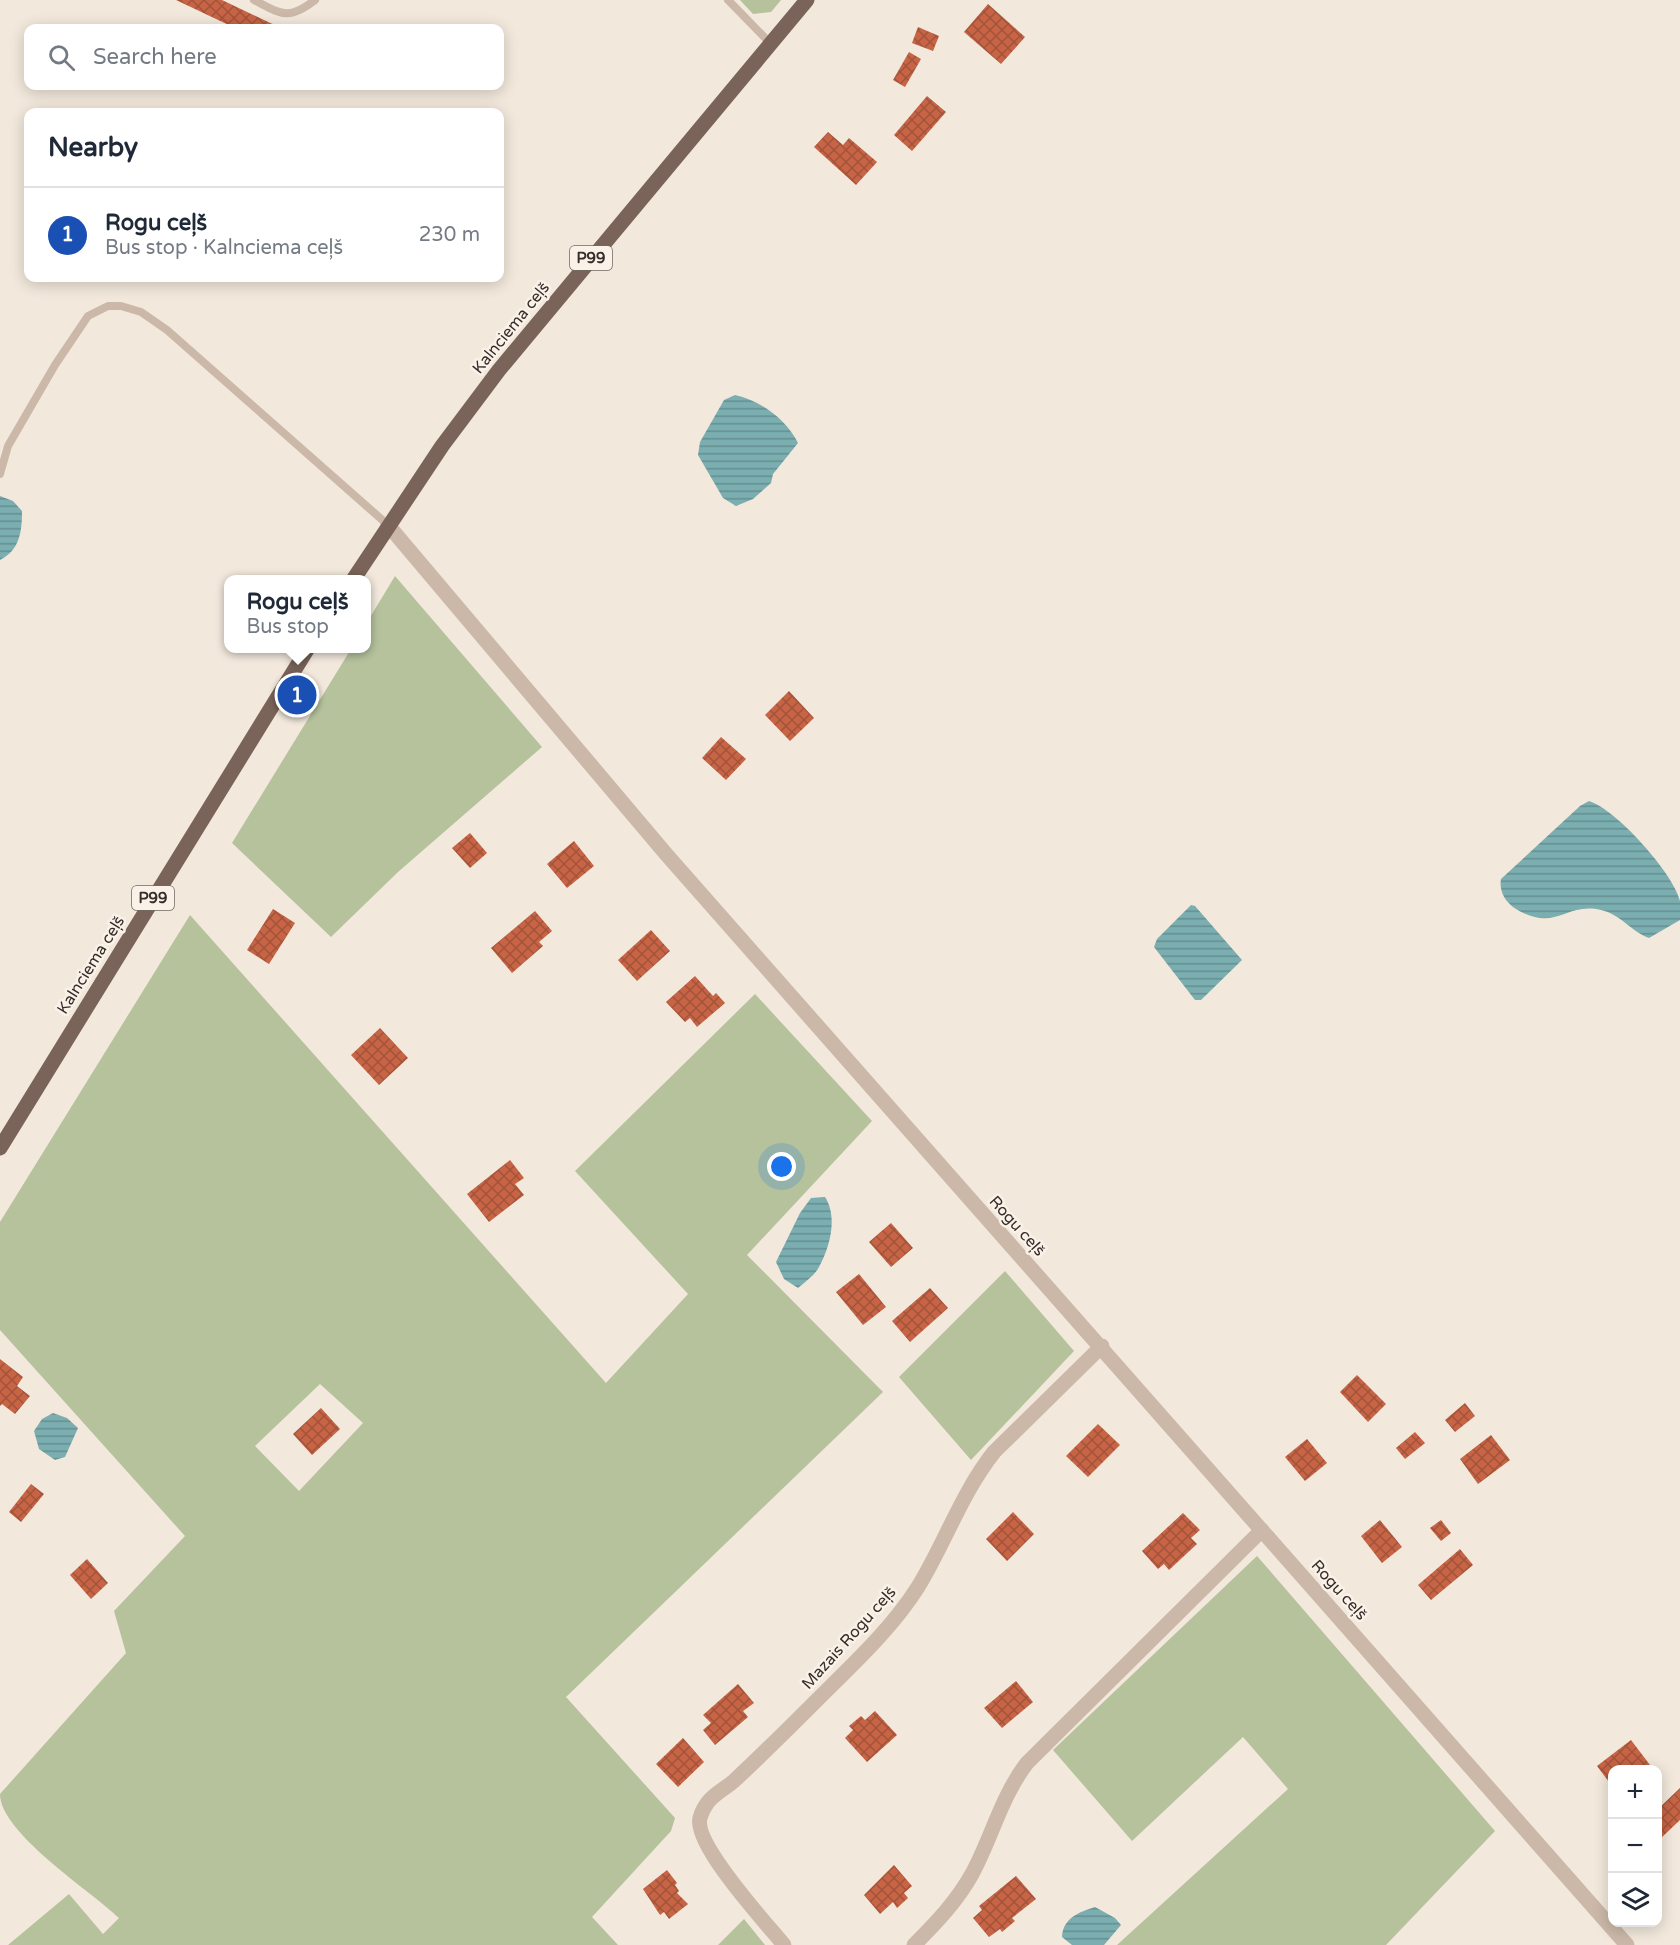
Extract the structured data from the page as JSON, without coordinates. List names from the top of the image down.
{
  "streets": {
    "main road": ["P99", "Kalnciema ceļš"],
    "street": ["Rogu ceļš", "Mazais Rogu ceļš"]
  },
  "crossings": [
    ["Kalnciema ceļš", "Rogu ceļš"],
    ["Rogu ceļš", "Mazais Rogu ceļš"]
  ],
  "page": {
    "search": "Search here",
    "heading": "Nearby",
    "list": [
      {
        "mark": "1",
        "name": "Rogu ceļš",
        "note": "Bus stop · Kalnciema ceļš",
        "value": "230 m"
      }
    ],
    "popup": ["Rogu ceļš", "Bus stop"],
    "pins": "1",
    "map_buttons": ["+", "−"]
  }
}
